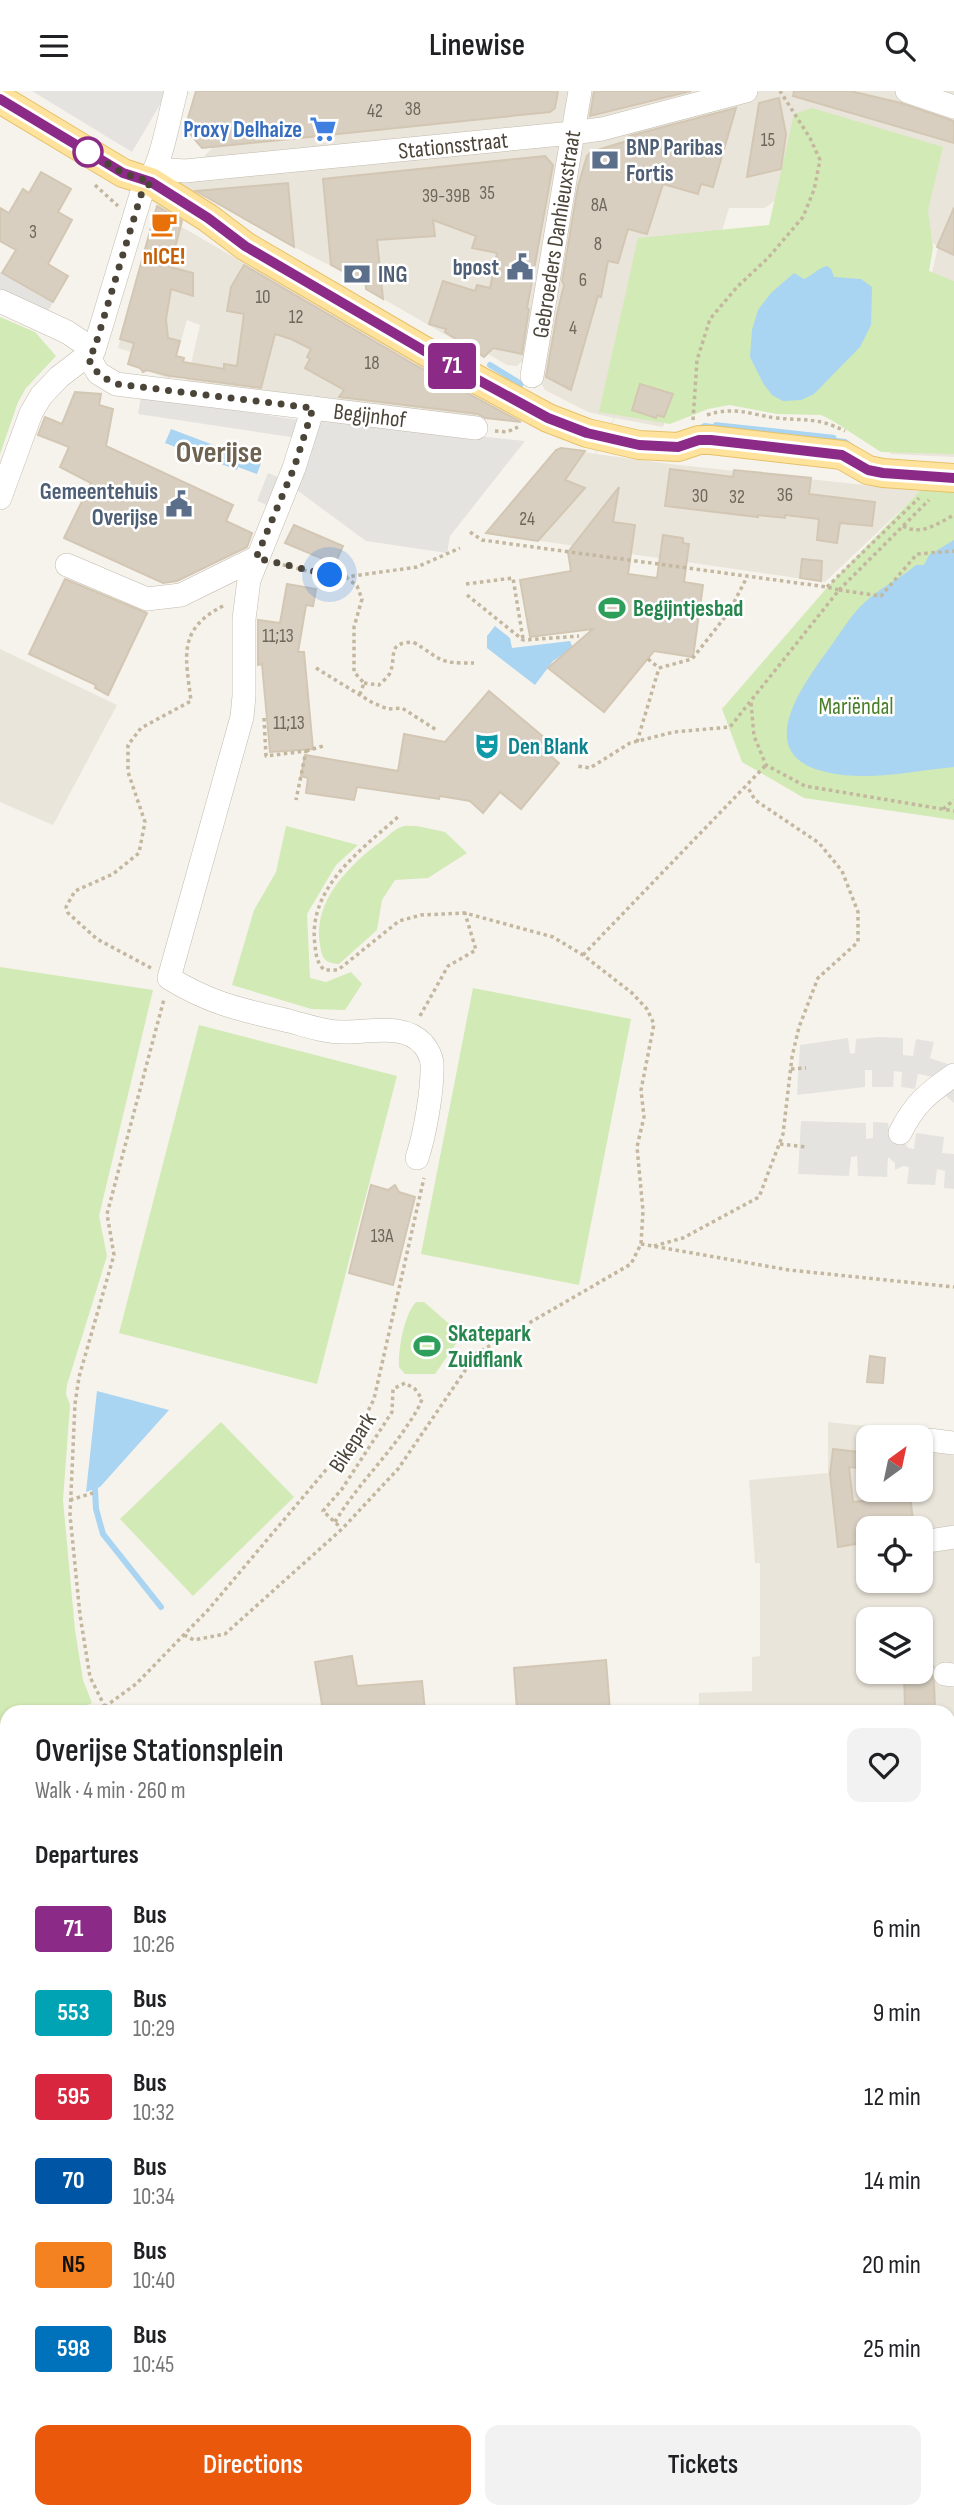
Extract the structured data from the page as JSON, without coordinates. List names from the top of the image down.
{
  "streets": {
    "street": ["Stationsstraat", "Gebroeders Danhieuxstraat", "Begijnhof"],
    "path": ["Bikepark"]
  },
  "crossings": [
    ["Stationsstraat", "Gebroeders Danhieuxstraat"]
  ],
  "districts": ["Overijse"],
  "parks": ["Mariëndal"],
  "places": {
    "supermarket": ["Proxy Delhaize"],
    "bank": ["BNP Paribas Fortis", "ING"],
    "cafe": ["nICE!"],
    "public building": ["bpost", "Gemeentehuis Overijse"],
    "sports": ["Begijntjesbad", "Skatepark Zuidflank"],
    "theatre": ["Den Blank"]
  },
  "lines": ["bus line 71"],
  "house_numbers": [
    "38",
    "42",
    "15",
    "35",
    "39-39B",
    "8A",
    "3",
    "8",
    "6",
    "10",
    "12",
    "4",
    "18",
    "36",
    "30",
    "32",
    "24",
    "11;13",
    "11;13",
    "13A"
  ],
  "north": "top right",
  "page": {
    "header": "Linewise",
    "on_map": "71",
    "heading": [
      ["Overijse Stationsplein", "Walk · 4 min · 260 m"],
      "Departures"
    ],
    "list": [
      {
        "mark": "71",
        "name": "Bus",
        "note": "10:26",
        "value": "6 min"
      },
      {
        "mark": "553",
        "name": "Bus",
        "note": "10:29",
        "value": "9 min"
      },
      {
        "mark": "595",
        "name": "Bus",
        "note": "10:32",
        "value": "12 min"
      },
      {
        "mark": "70",
        "name": "Bus",
        "note": "10:34",
        "value": "14 min"
      },
      {
        "mark": "N5",
        "name": "Bus",
        "note": "10:40",
        "value": "20 min"
      },
      {
        "mark": "598",
        "name": "Bus",
        "note": "10:45",
        "value": "25 min"
      }
    ],
    "buttons": ["Directions", "Tickets"]
  }
}
